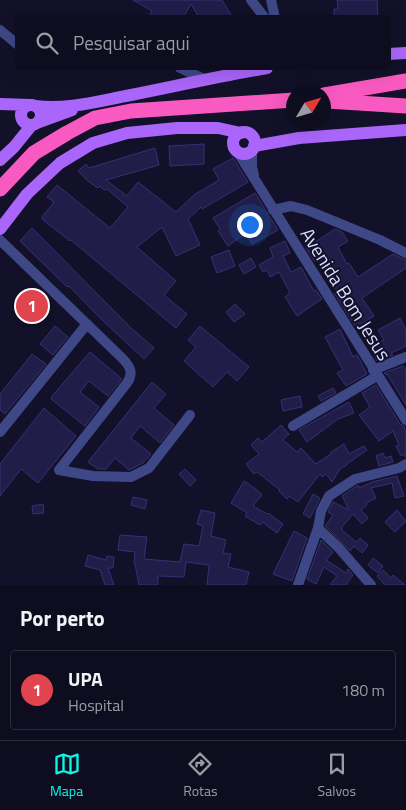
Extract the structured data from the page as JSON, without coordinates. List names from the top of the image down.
{
  "streets": {
    "street": ["Avenida Bom Jesus"]
  },
  "north": "top right",
  "page": {
    "search": "Pesquisar aqui",
    "pins": "1",
    "heading": "Por perto",
    "list": [
      {
        "mark": "1",
        "name": "UPA",
        "note": "Hospital",
        "value": "180 m"
      }
    ],
    "nav": ["Mapa", "Rotas", "Salvos"]
  }
}
